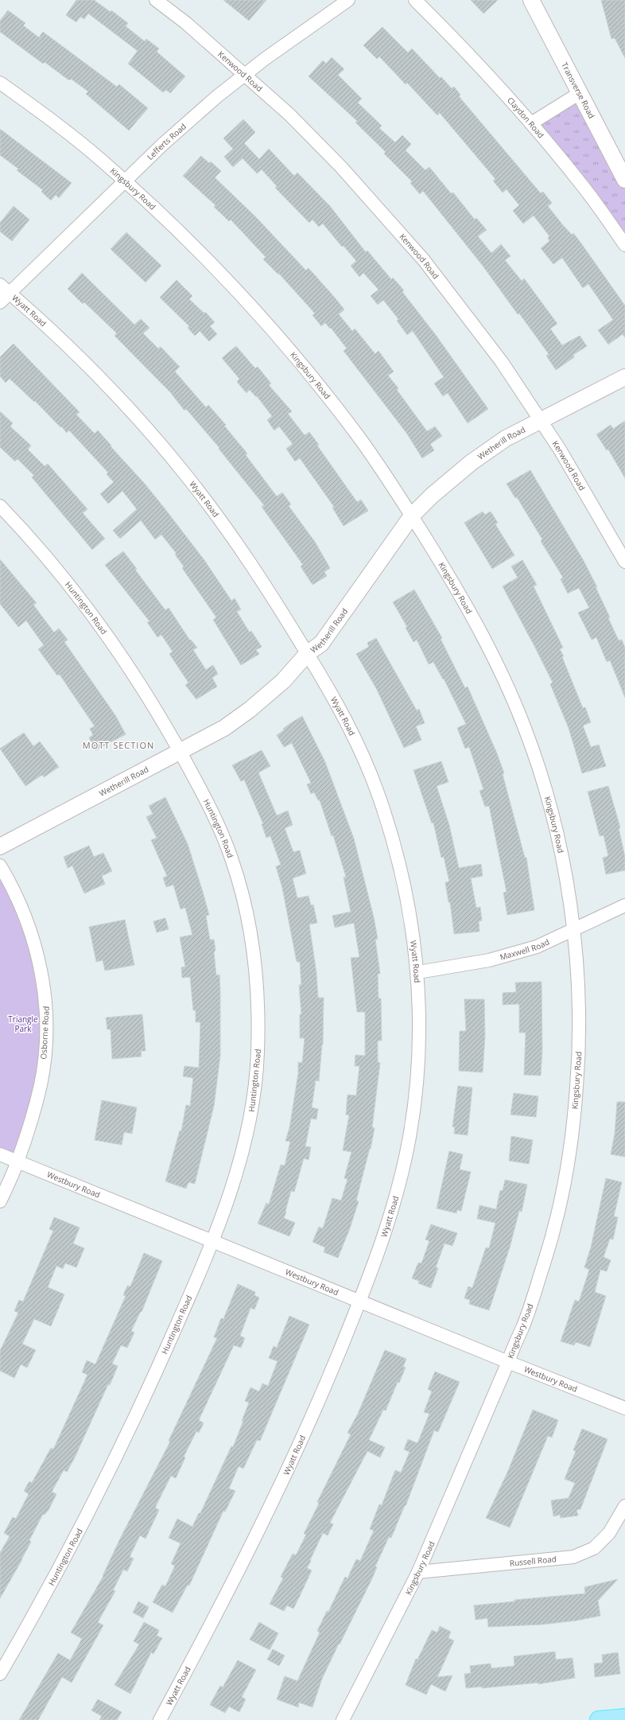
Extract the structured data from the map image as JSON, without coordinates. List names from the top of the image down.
{
  "streets": {
    "street": [
      "Kenwood Road",
      "Transverse Road",
      "Claydon Road",
      "Lefferts Road",
      "Kingsbury Road",
      "Wyatt Road",
      "Wetherill Road",
      "Huntington Road",
      "Maxwell Road",
      "Osborne Road",
      "Westbury Road",
      "Russell Road"
    ]
  },
  "crossings": [
    ["Kenwood Road", "Lefferts Road"],
    ["Kenwood Road", "Wetherill Road"],
    ["Lefferts Road", "Kingsbury Road"],
    ["Lefferts Road", "Wyatt Road"],
    ["Kingsbury Road", "Wetherill Road"],
    ["Kingsbury Road", "Maxwell Road"],
    ["Kingsbury Road", "Westbury Road"],
    ["Kingsbury Road", "Russell Road"],
    ["Wyatt Road", "Wetherill Road"],
    ["Wyatt Road", "Maxwell Road"],
    ["Wyatt Road", "Westbury Road"],
    ["Wetherill Road", "Huntington Road"],
    ["Huntington Road", "Westbury Road"],
    ["Osborne Road", "Westbury Road"]
  ],
  "districts": ["MOTT SECTION"],
  "parks": ["Triangle Park"]
}
